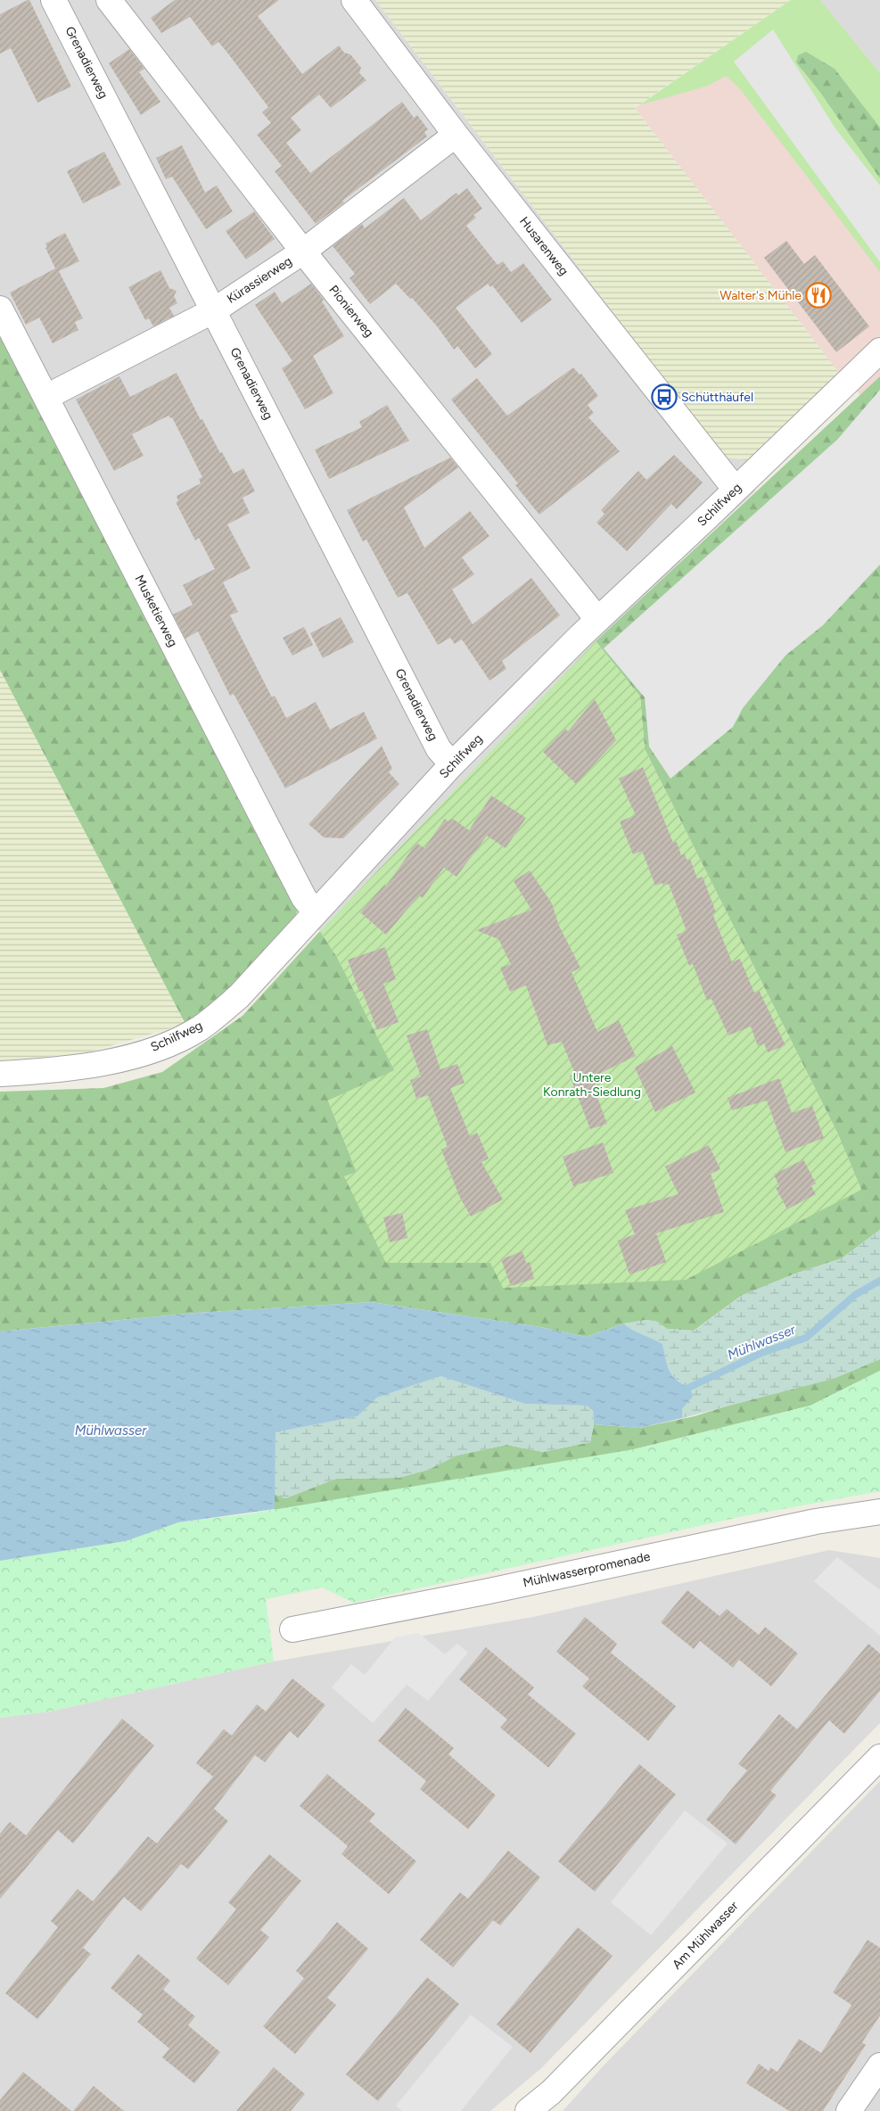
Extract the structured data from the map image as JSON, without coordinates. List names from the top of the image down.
{
  "streets": {
    "street": [
      "Grenadierweg",
      "Husarenweg",
      "Kürassierweg",
      "Pionierweg",
      "Schilfweg",
      "Musketierweg",
      "Mühlwasserpromenade",
      "Am Mühlwasser"
    ]
  },
  "crossings": [
    ["Grenadierweg", "Kürassierweg"],
    ["Grenadierweg", "Schilfweg"],
    ["Husarenweg", "Kürassierweg"],
    ["Husarenweg", "Schilfweg"],
    ["Kürassierweg", "Pionierweg"],
    ["Kürassierweg", "Musketierweg"],
    ["Pionierweg", "Schilfweg"],
    ["Schilfweg", "Musketierweg"]
  ],
  "water": ["Mühlwasser"],
  "parks": ["Untere Konrath-Siedlung"],
  "places": {
    "restaurant": ["Walter's Mühle"],
    "bus stop": ["Schütthäufel"]
  }
}
